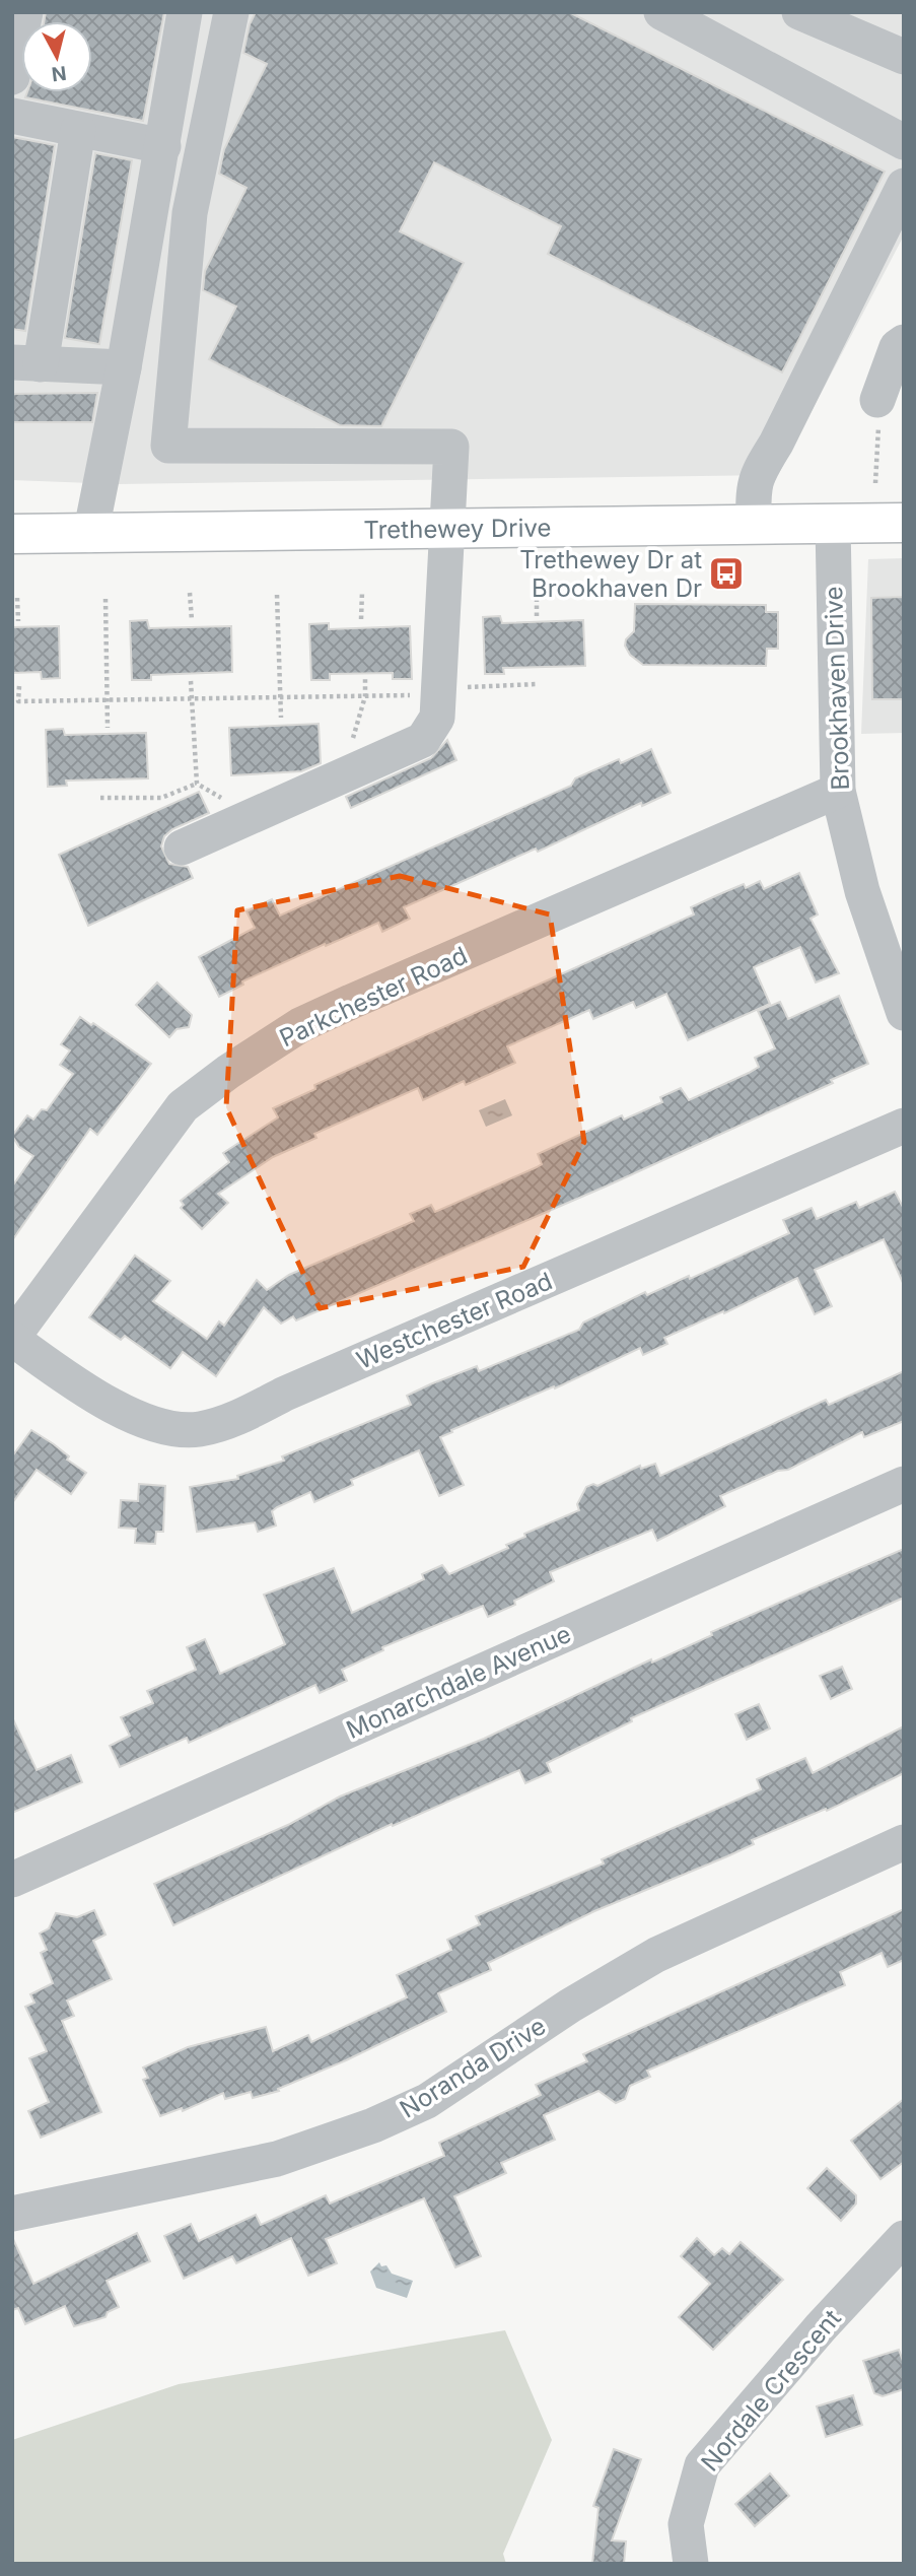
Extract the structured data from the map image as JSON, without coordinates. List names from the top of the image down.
{
  "streets": {
    "main road": ["Trethewey Drive"],
    "street": [
      "Brookhaven Drive",
      "Parkchester Road",
      "Westchester Road",
      "Monarchdale Avenue",
      "Noranda Drive",
      "Nordale Crescent"
    ]
  },
  "crossings": [
    ["Trethewey Drive", "Brookhaven Drive"],
    ["Brookhaven Drive", "Parkchester Road"],
    ["Parkchester Road", "Westchester Road"]
  ],
  "places": {
    "bus stop": ["Trethewey Dr at Brookhaven Dr"]
  },
  "north": "bottom"
}
